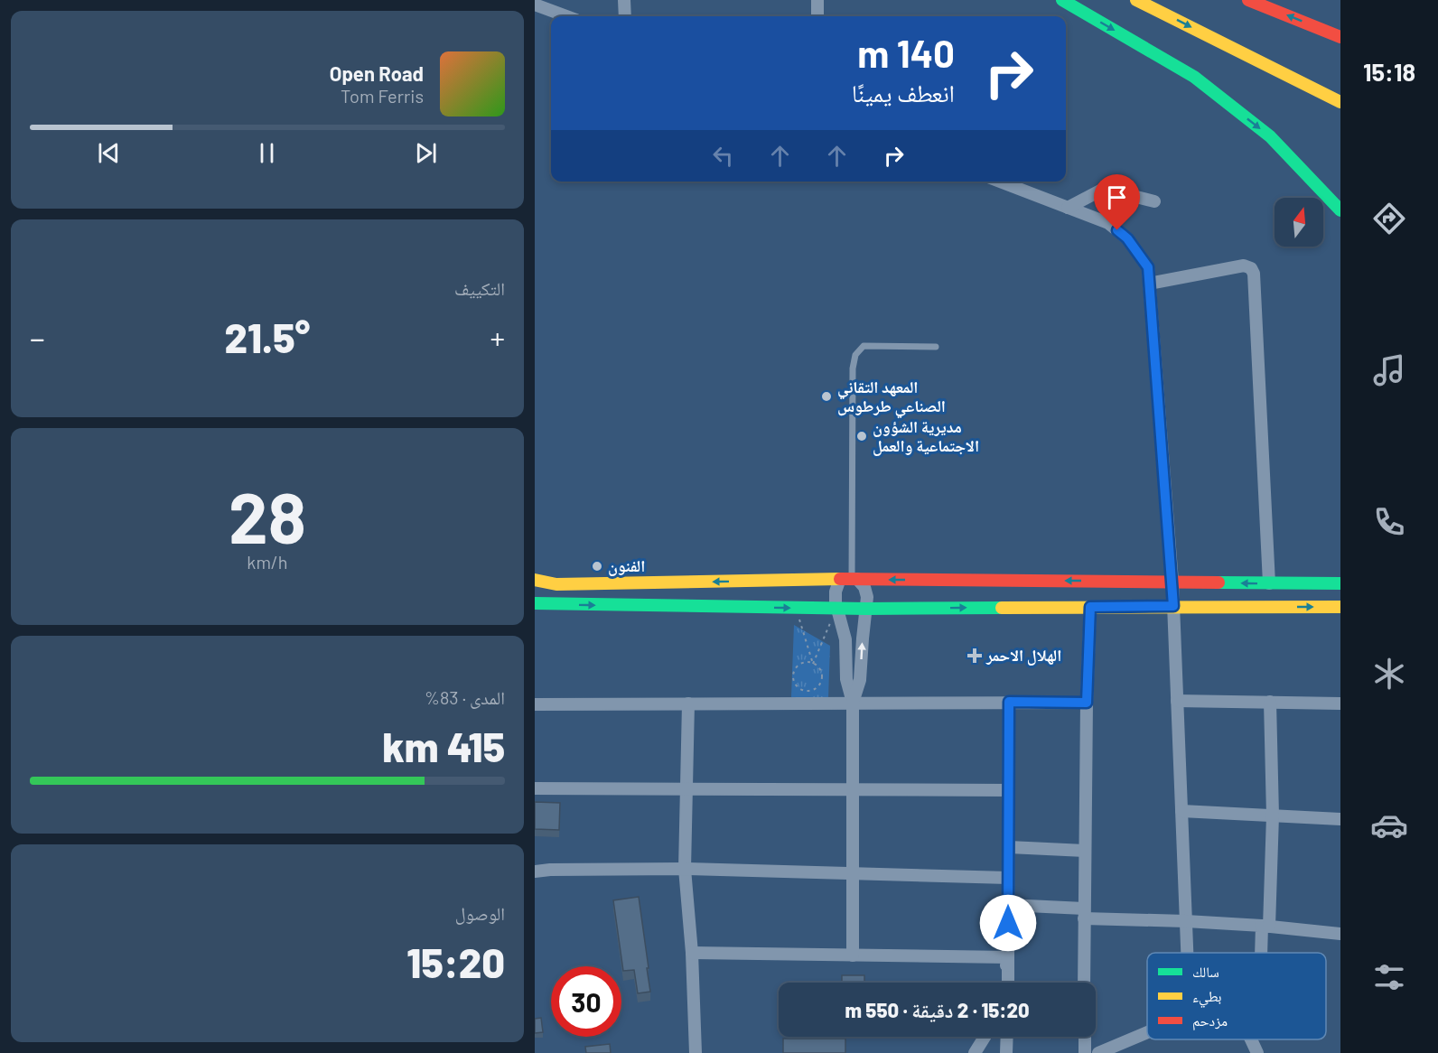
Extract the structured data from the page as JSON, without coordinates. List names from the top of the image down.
{
  "places": {
    "other": ["المعهد التقاني الصناعي طرطوس", "مديرية الشؤون الاجتماعية والعمل", "الفنون"],
    "health": ["الهلال الاحمر"]
  },
  "legend": ["سالك", "بطيء", "مزدحم"],
  "north": "top",
  "page": {
    "tabs": "15:18",
    "turn": ["140 m", "انعطف يمينًا"],
    "song": ["Open Road", "Tom Ferris"],
    "tile": [
      "التكييف",
      ["28", "km/h"],
      ["المدى · 83%", "415 km"],
      ["الوصول", "15:20"]
    ],
    "heat": ["−", "21.5°", "+"],
    "limit": "30",
    "trip": "15:20 · 2 دقيقة · 550 m"
  }
}
